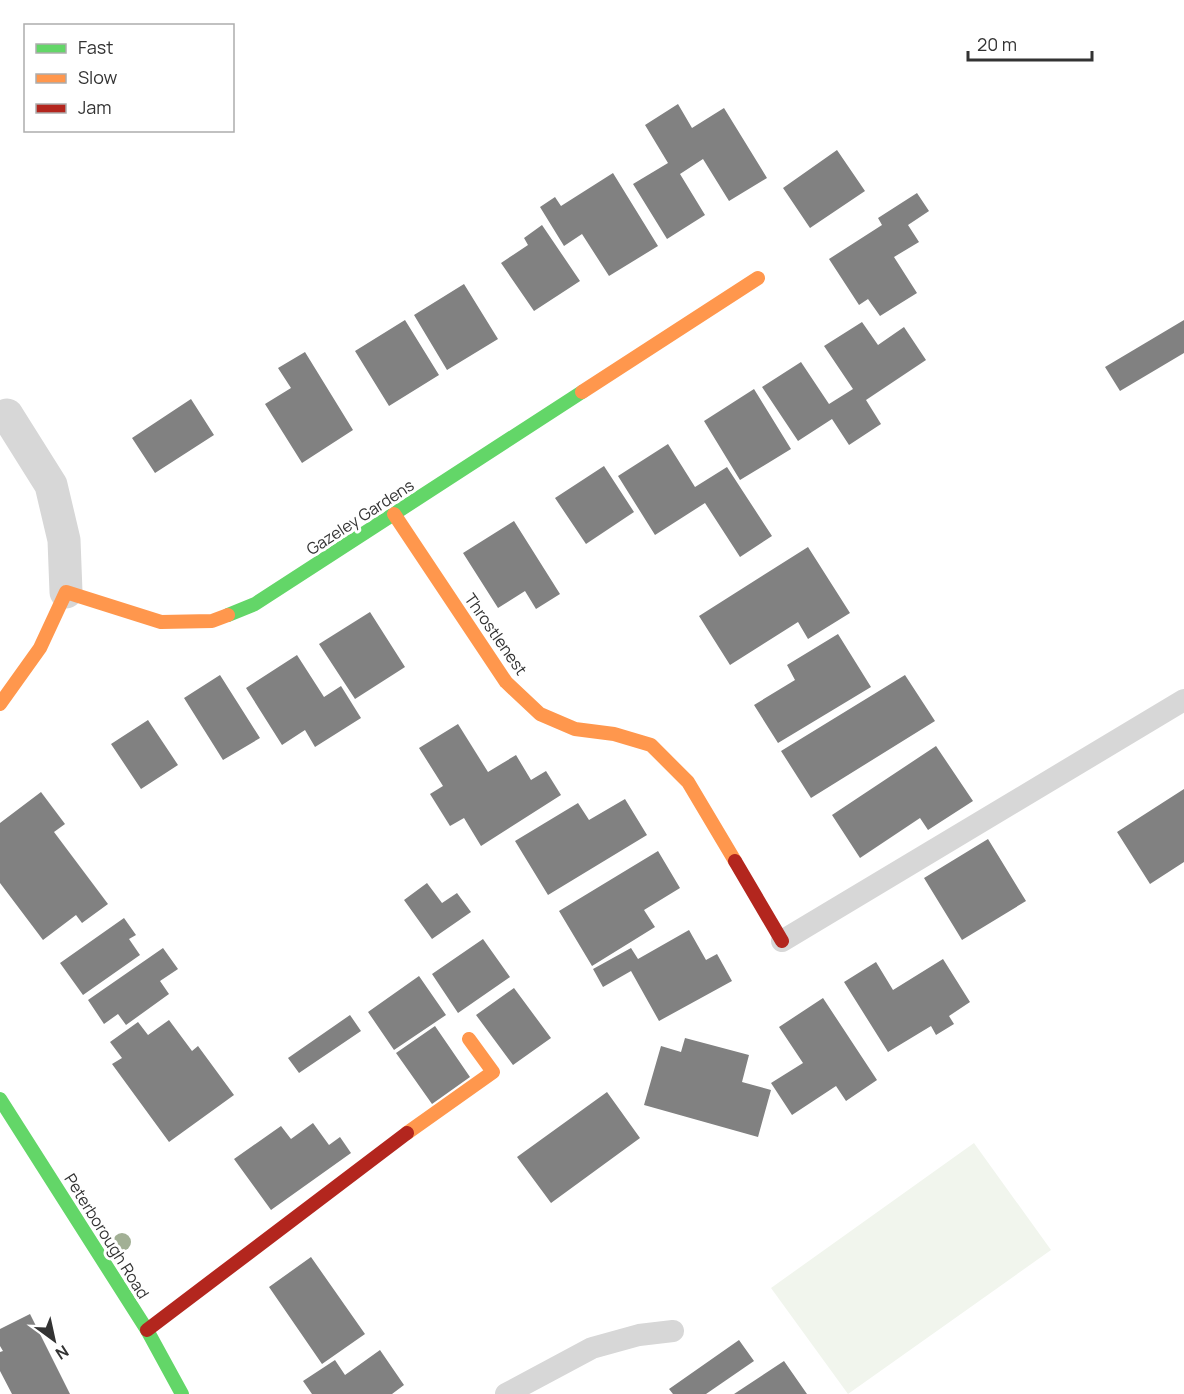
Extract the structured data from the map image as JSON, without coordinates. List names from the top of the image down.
{
  "streets": {
    "street": ["Gazeley Gardens", "Throstlenest", "Peterborough Road"]
  },
  "crossings": [
    ["Gazeley Gardens", "Throstlenest"]
  ],
  "legend": ["Fast", "Slow", "Jam"],
  "scale_bar": "20 m",
  "north": "bottom right"
}
